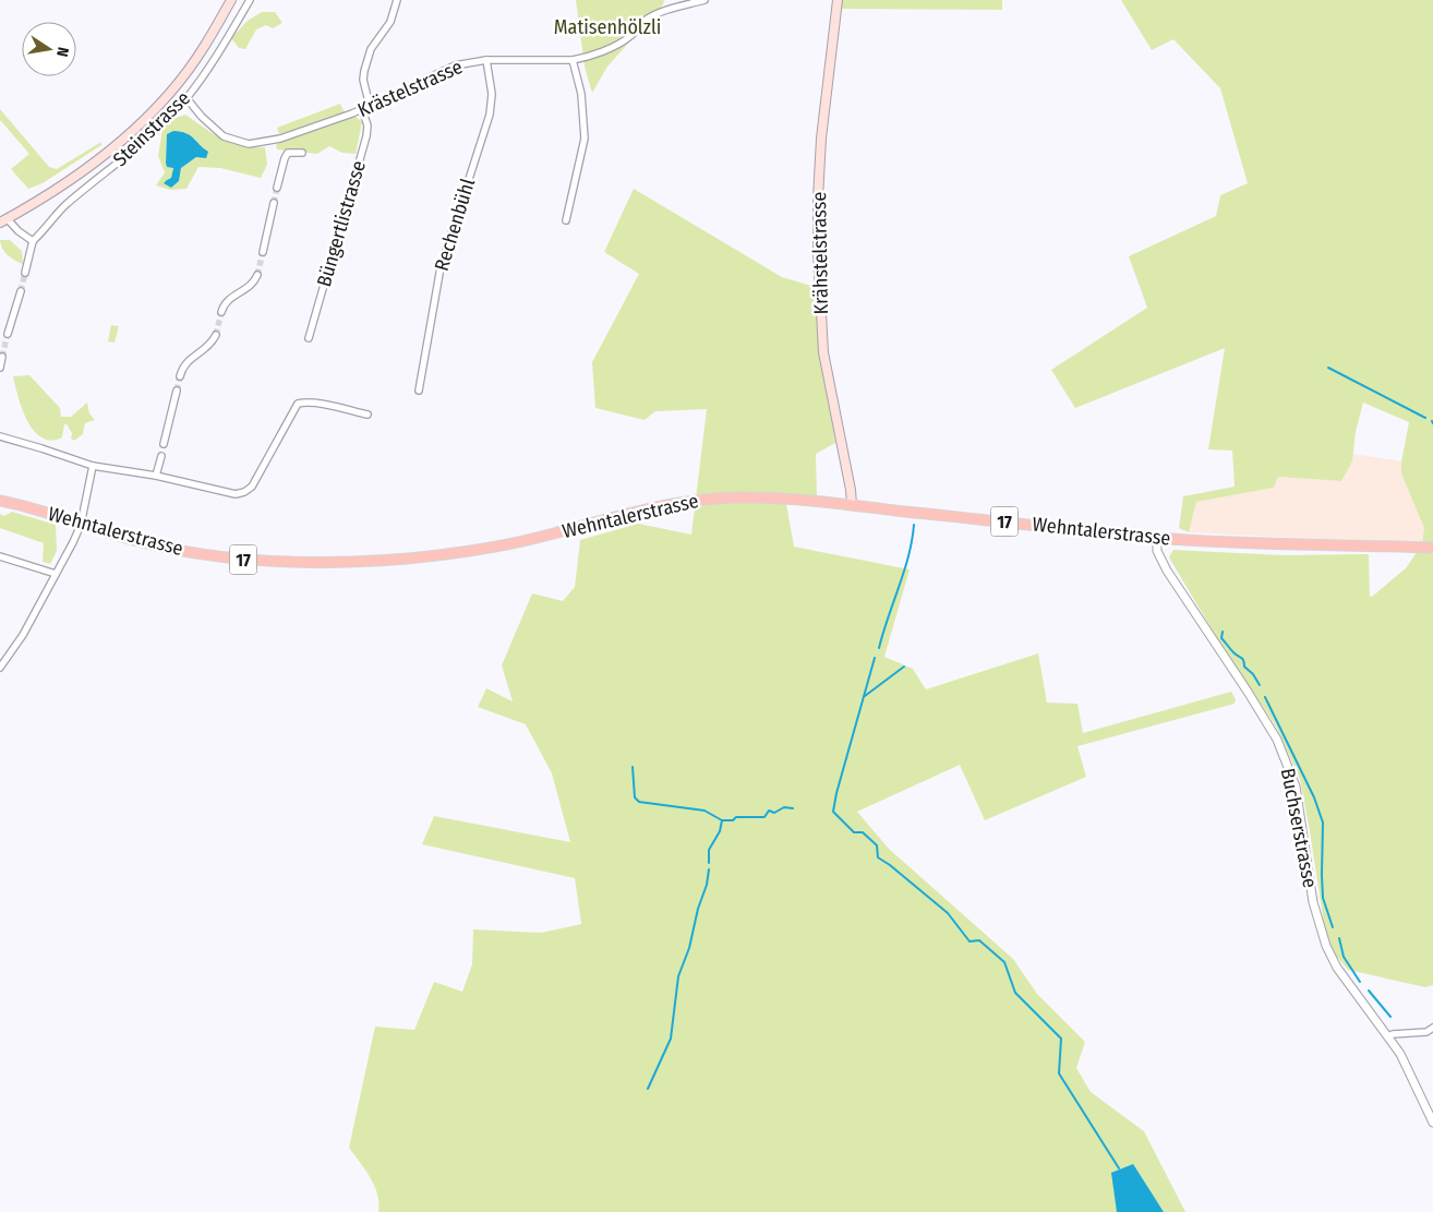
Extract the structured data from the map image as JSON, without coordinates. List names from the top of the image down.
{
  "streets": {
    "main road": ["Krähstelstrasse", "Wehntalerstrasse", "17"],
    "street": [
      "Krästelstrasse",
      "Steinstrasse",
      "Büngertlistrasse",
      "Rechenbühl",
      "Buchserstrasse"
    ]
  },
  "crossings": [
    ["Krästelstrasse", "Steinstrasse"],
    ["Krästelstrasse", "Büngertlistrasse"],
    ["Krästelstrasse", "Rechenbühl"],
    ["Krähstelstrasse", "Wehntalerstrasse"],
    ["Wehntalerstrasse", "Buchserstrasse"]
  ],
  "parks": ["Matisenhölzli"],
  "north": "right"
}
